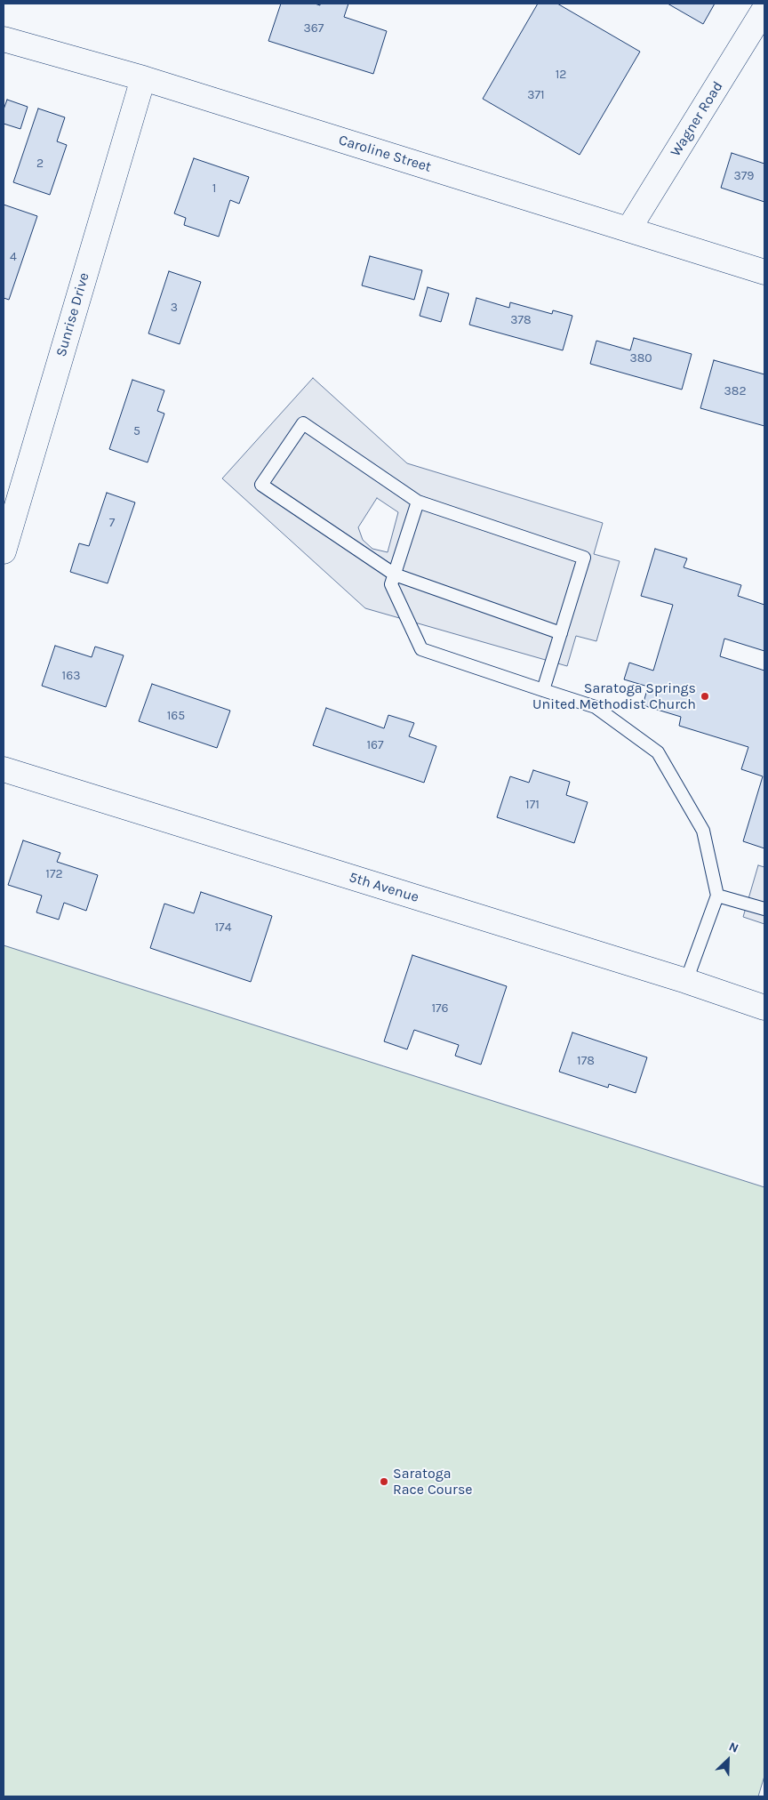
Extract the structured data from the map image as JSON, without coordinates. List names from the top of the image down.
{
  "streets": {
    "street": [
      "Wagner Road",
      "Caroline Street",
      "Sunrise Drive",
      "5th Avenue"
    ]
  },
  "crossings": [
    ["Wagner Road", "Caroline Street"],
    ["Caroline Street", "Sunrise Drive"]
  ],
  "places": ["Saratoga Springs United Methodist Church", "Saratoga Race Course"],
  "house_numbers": [
    "367",
    "12",
    "371",
    "2",
    "379",
    "1",
    "4",
    "3",
    "378",
    "380",
    "382",
    "5",
    "7",
    "163",
    "165",
    "167",
    "171",
    "172",
    "174",
    "176",
    "178"
  ],
  "north": "top right"
}
